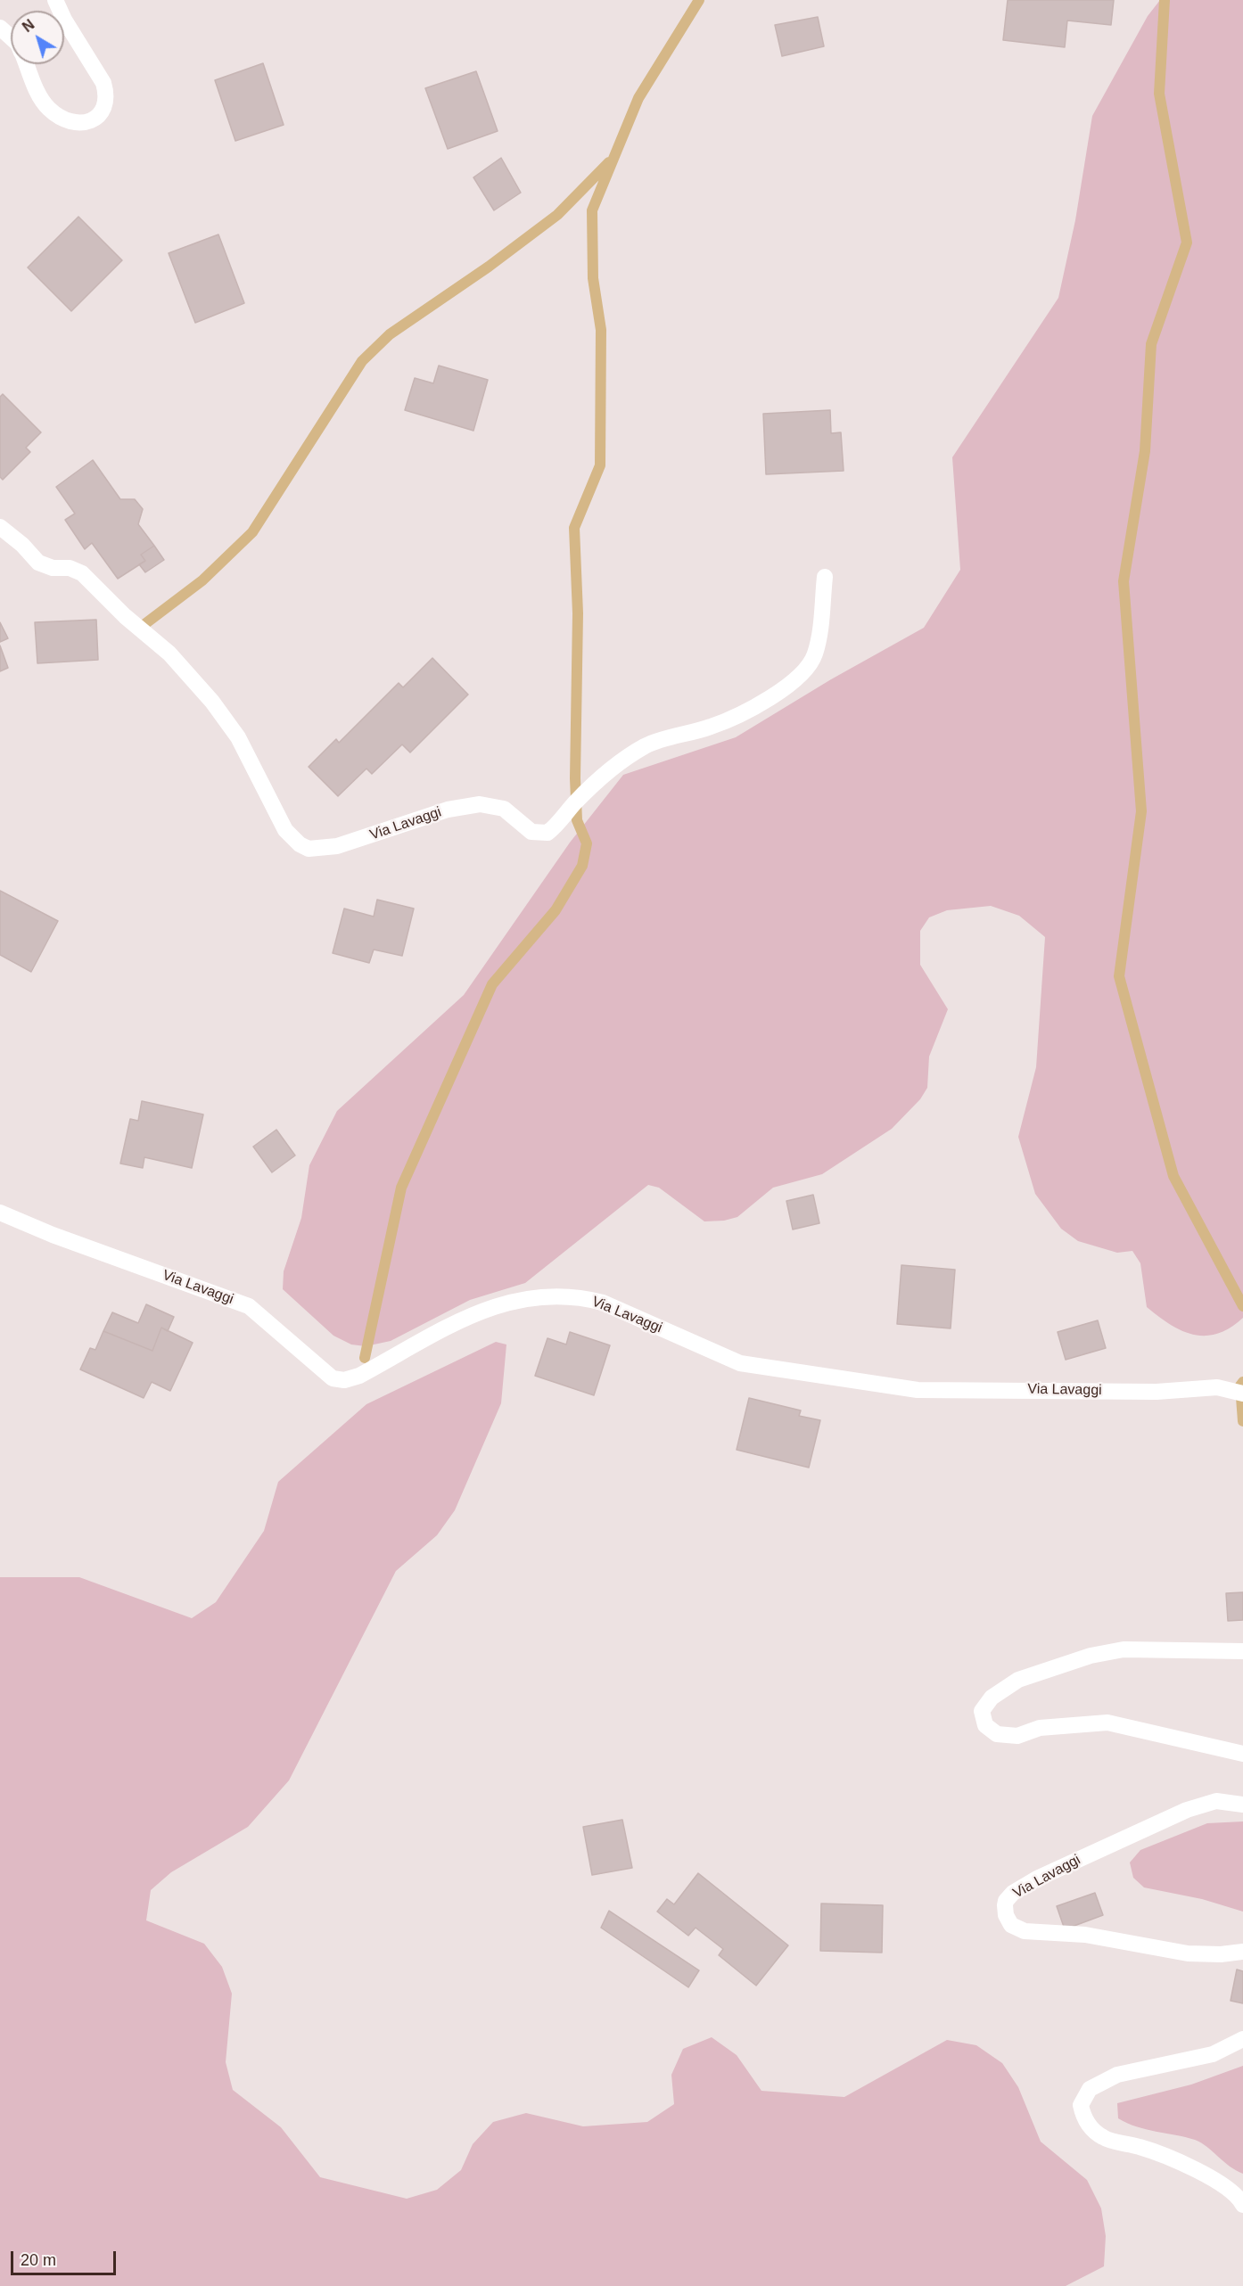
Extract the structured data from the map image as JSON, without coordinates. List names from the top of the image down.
{
  "streets": {
    "street": ["Via Lavaggi"]
  },
  "scale_bar": "20 m",
  "north": "top left"
}
